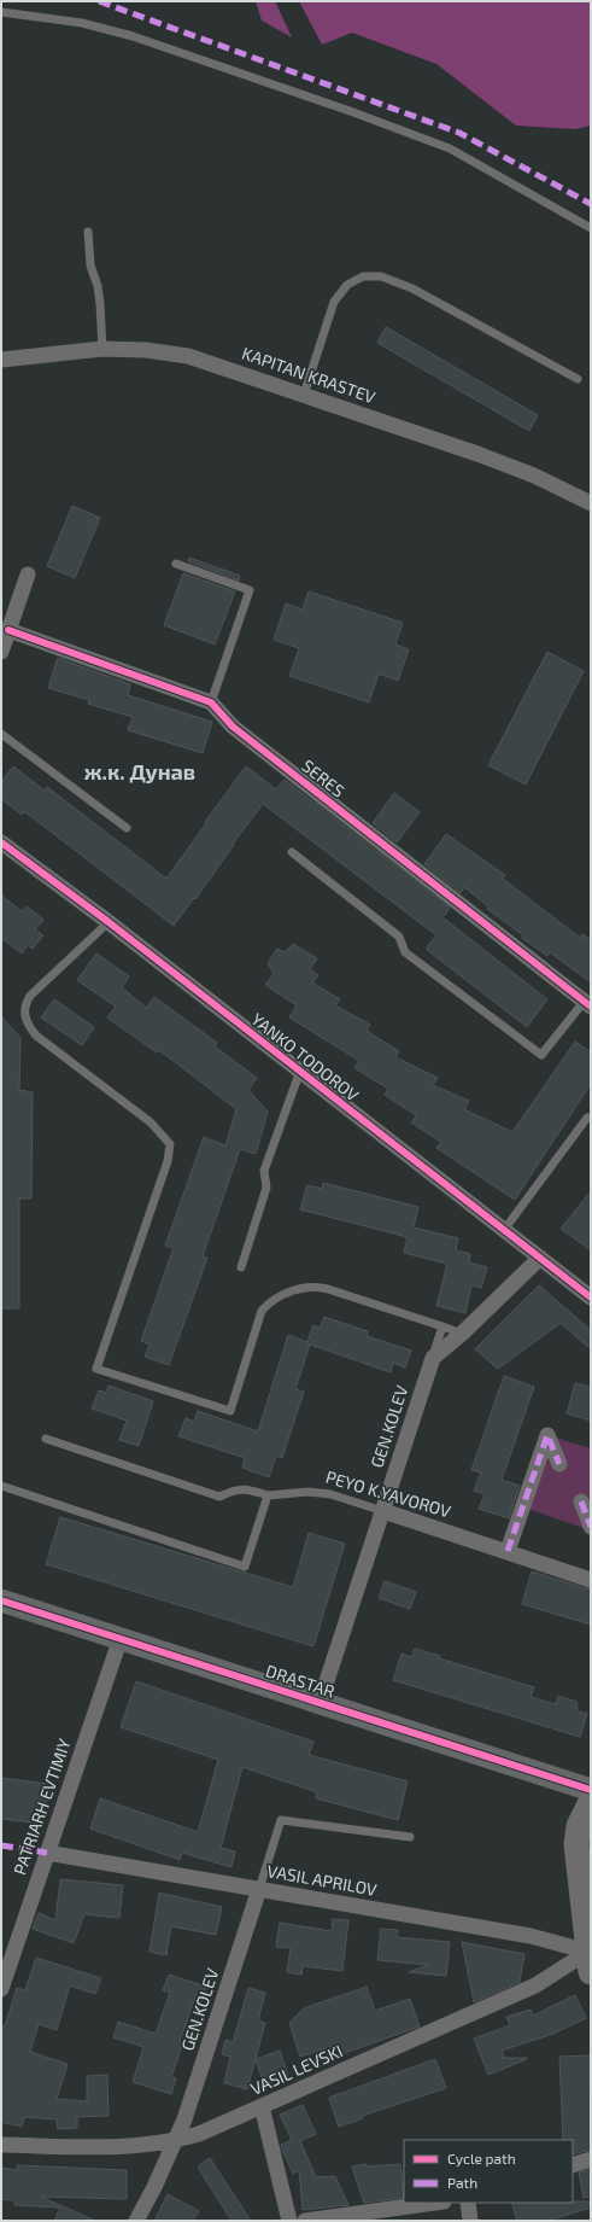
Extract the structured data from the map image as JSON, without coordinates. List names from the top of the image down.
{
  "streets": {
    "street": [
      "KAPITAN KRASTEV",
      "SERES",
      "YANKO TODOROV",
      "GEN.KOLEV",
      "PEYO K.YAVOROV",
      "DRASTAR",
      "PATRIARH EVTIMIY",
      "VASIL APRILOV",
      "VASIL LEVSKI"
    ]
  },
  "crossings": [
    ["GEN.KOLEV", "PEYO K.YAVOROV"],
    ["GEN.KOLEV", "DRASTAR"],
    ["GEN.KOLEV", "VASIL APRILOV"],
    ["GEN.KOLEV", "VASIL LEVSKI"],
    ["DRASTAR", "PATRIARH EVTIMIY"],
    ["PATRIARH EVTIMIY", "VASIL APRILOV"],
    ["VASIL APRILOV", "VASIL LEVSKI"]
  ],
  "districts": ["ж.к. Дунав"],
  "legend": ["Cycle path", "Path"]
}
